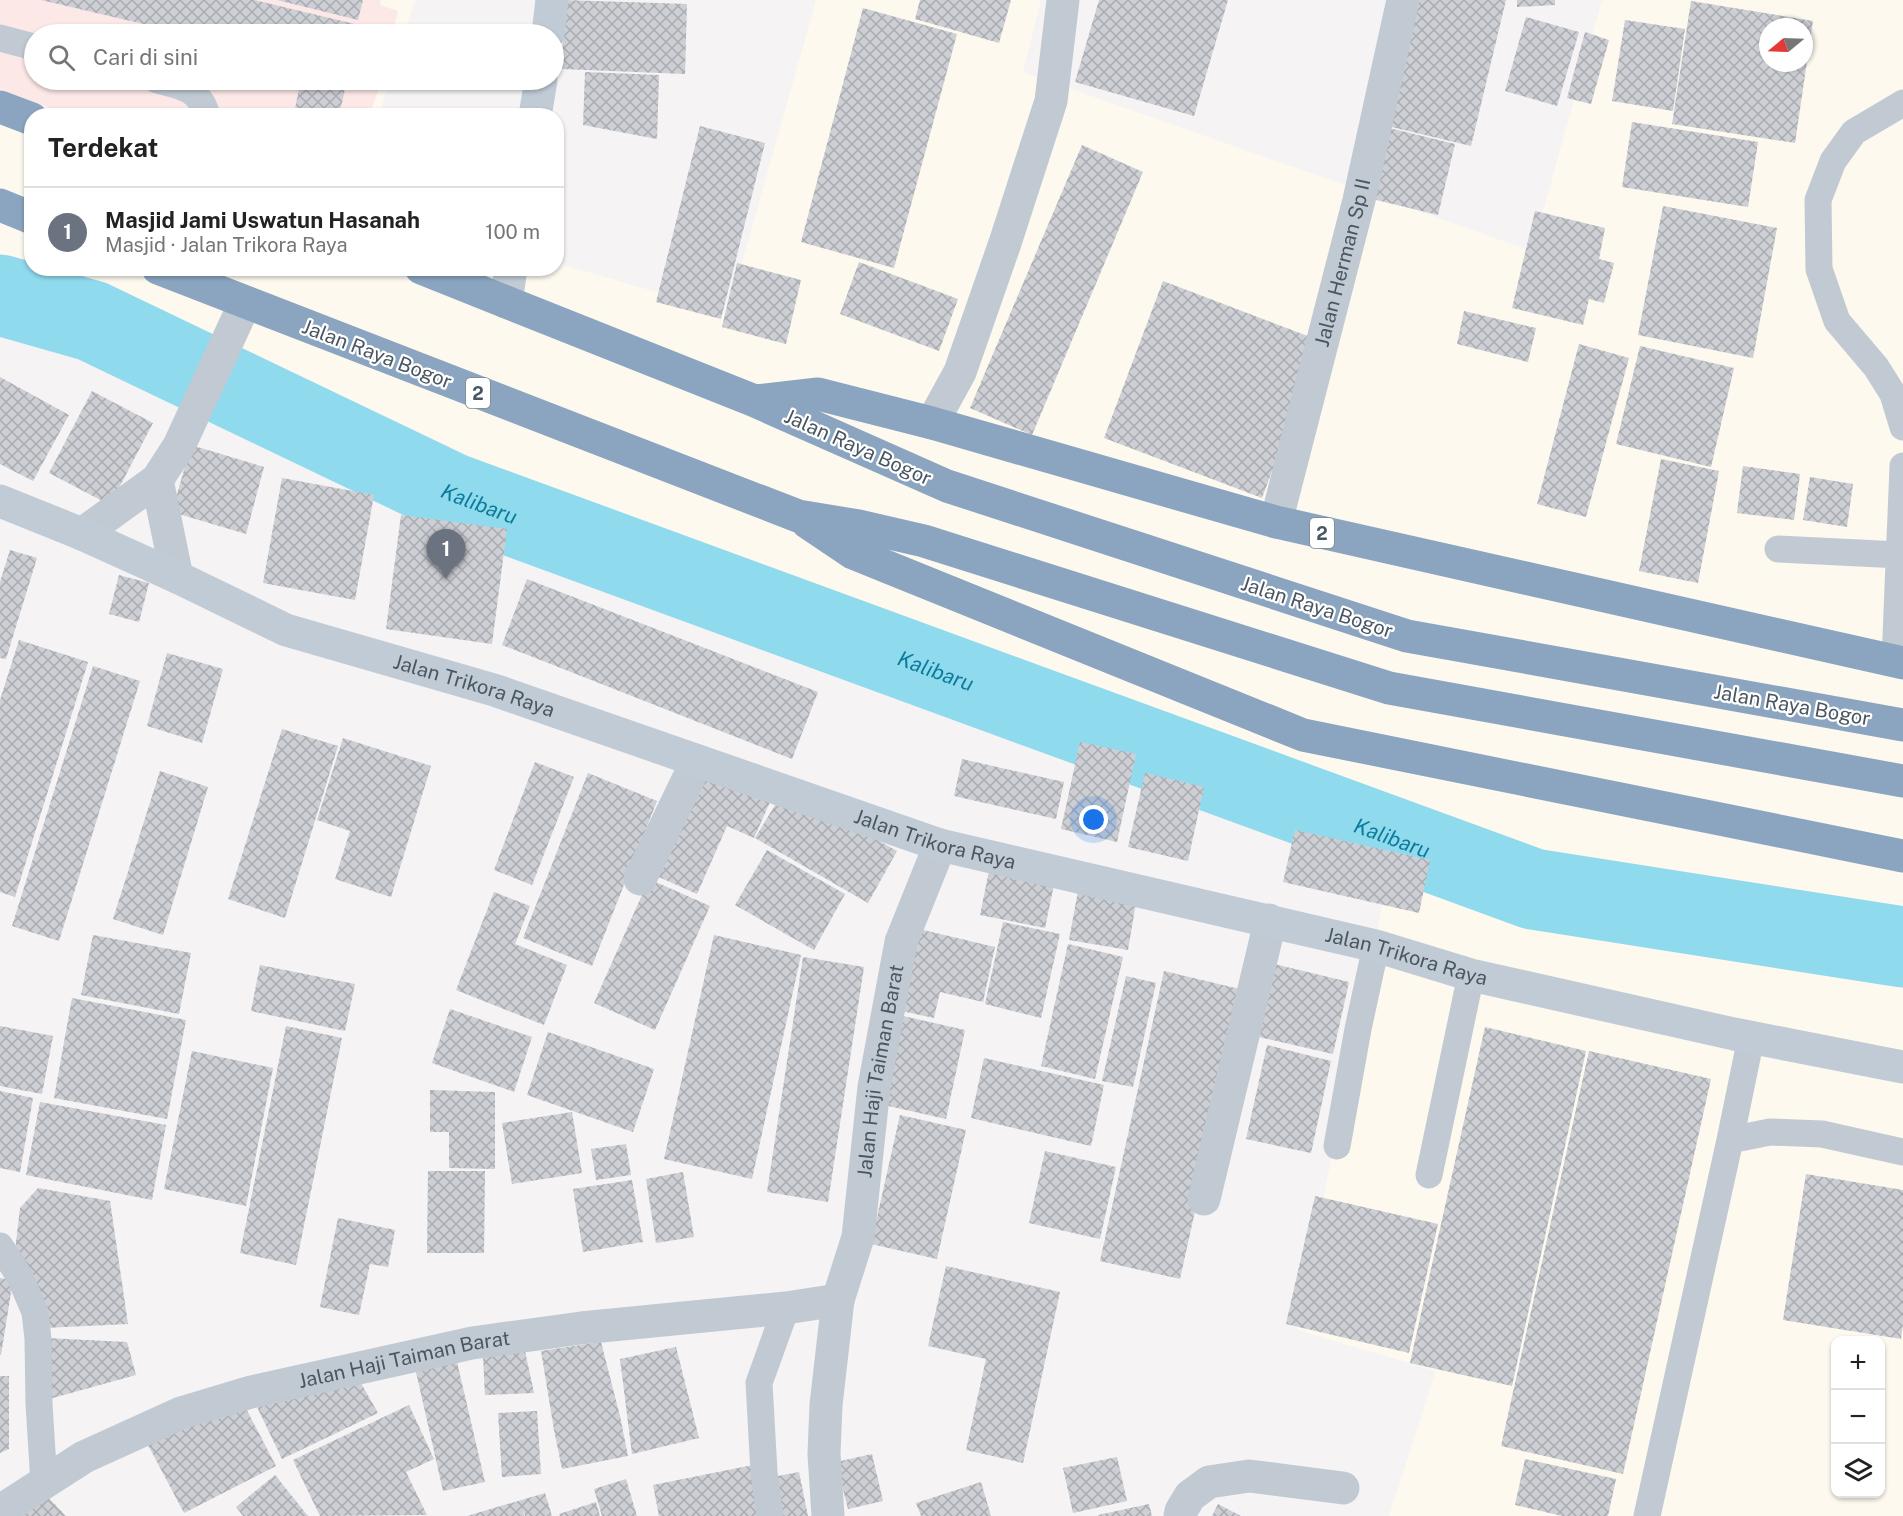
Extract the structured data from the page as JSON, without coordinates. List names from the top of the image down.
{
  "streets": {
    "highway": ["Jalan Raya Bogor", "2"],
    "street": ["Jalan Herman Sp II", "Jalan Trikora Raya", "Jalan Haji Taiman Barat"]
  },
  "crossings": [
    ["Jalan Herman Sp II", "Jalan Raya Bogor"],
    ["Jalan Trikora Raya", "Jalan Haji Taiman Barat"]
  ],
  "water": ["Kalibaru"],
  "north": "left",
  "page": {
    "search": "Cari di sini",
    "heading": "Terdekat",
    "list": [
      {
        "mark": "1",
        "name": "Masjid Jami Uswatun Hasanah",
        "note": "Masjid · Jalan Trikora Raya",
        "value": "100 m"
      }
    ],
    "pins": "1",
    "map_buttons": ["+", "−"]
  }
}
